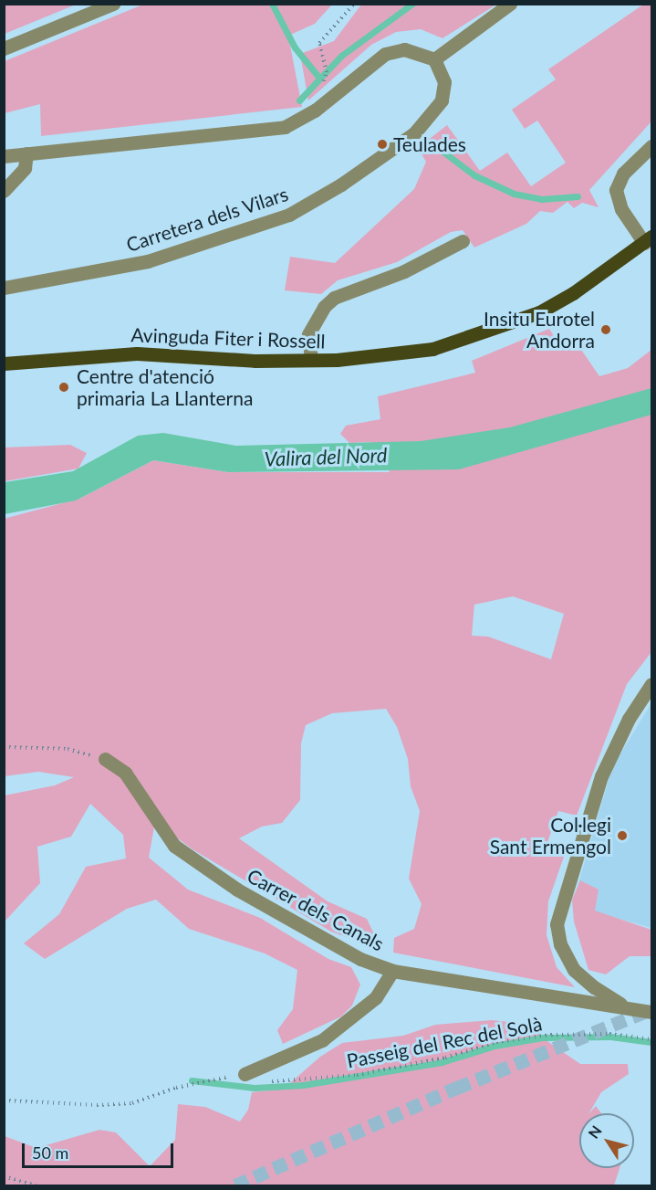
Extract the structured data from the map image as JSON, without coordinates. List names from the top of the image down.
{
  "streets": {
    "main road": ["Avinguda Fiter i Rossell"],
    "street": ["Carretera dels Vilars", "Carrer dels Canals"],
    "path": ["Passeig del Rec del Solà"]
  },
  "water": ["Valira del Nord"],
  "places": [
    "Teulades",
    "Insitu Eurotel Andorra",
    "Centre d'atenció primaria La Llanterna",
    "Col·legi Sant Ermengol"
  ],
  "scale_bar": "50 m",
  "north": "top left"
}
